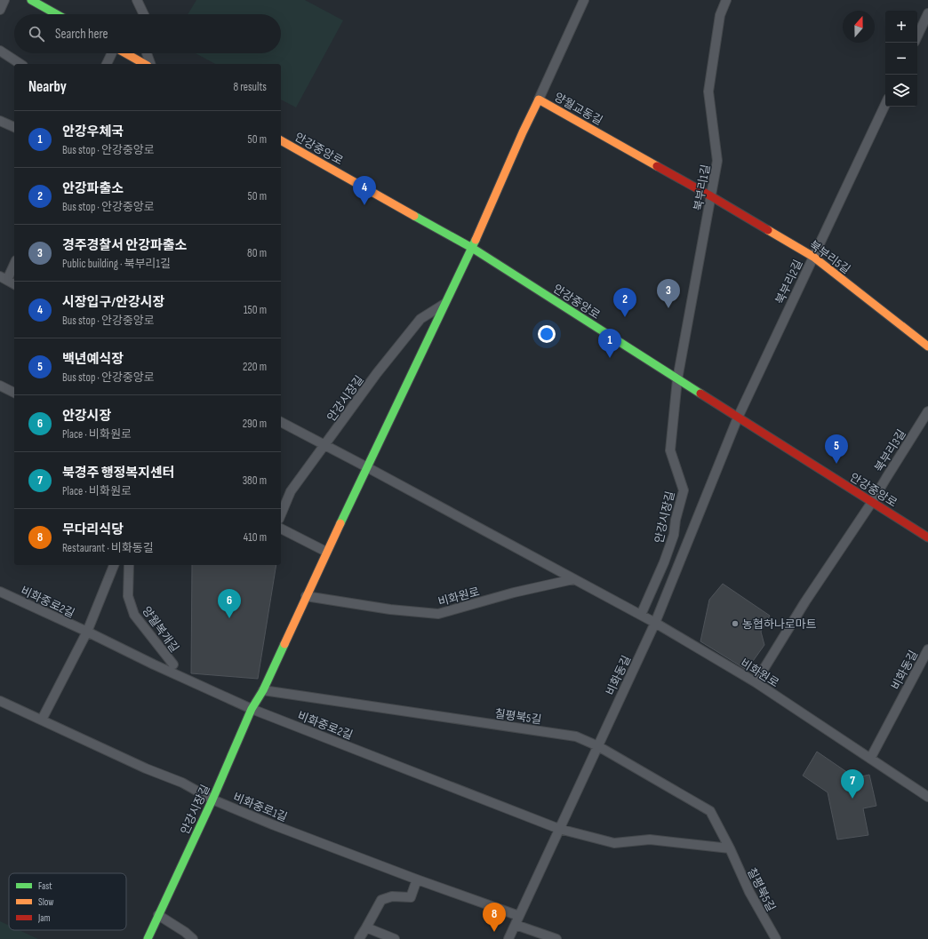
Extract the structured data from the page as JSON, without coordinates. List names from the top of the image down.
{
  "streets": {
    "street": [
      "양월교동길",
      "안강중앙로",
      "북부리1길",
      "북부리5길",
      "북부리2길",
      "안강시장길",
      "북부리3길",
      "비화원로",
      "비화중로2길",
      "양월복개길",
      "비화동길",
      "칠평북5길",
      "비화중로1길"
    ]
  },
  "crossings": [
    ["양월교동길", "안강중앙로"],
    ["양월교동길", "북부리1길"],
    ["양월교동길", "북부리5길"],
    ["안강중앙로", "북부리1길"],
    ["안강중앙로", "북부리2길"],
    ["안강중앙로", "안강시장길"],
    ["안강중앙로", "북부리3길"],
    ["안강중앙로", "비화동길"],
    ["북부리1길", "북부리5길"],
    ["북부리1길", "안강시장길"],
    ["북부리5길", "북부리2길"],
    ["북부리2길", "비화동길"],
    ["안강시장길", "비화원로"],
    ["안강시장길", "비화중로2길"],
    ["안강시장길", "칠평북5길"],
    ["안강시장길", "비화중로1길"],
    ["비화원로", "비화동길"],
    ["비화중로2길", "비화동길"],
    ["비화동길", "칠평북5길"],
    ["비화동길", "비화중로1길"]
  ],
  "places": ["농협하나로마트"],
  "legend": ["Fast", "Slow", "Jam"],
  "north": "top",
  "page": {
    "map_buttons": ["+", "−"],
    "search": "Search here",
    "heading": ["Nearby", "8 results"],
    "list": [
      {
        "mark": "1",
        "name": "안강우체국",
        "note": "Bus stop · 안강중앙로",
        "value": "50 m"
      },
      {
        "mark": "2",
        "name": "안강파출소",
        "note": "Bus stop · 안강중앙로",
        "value": "50 m"
      },
      {
        "mark": "3",
        "name": "경주경찰서 안강파출소",
        "note": "Public building · 북부리1길",
        "value": "80 m"
      },
      {
        "mark": "4",
        "name": "시장입구/안강시장",
        "note": "Bus stop · 안강중앙로",
        "value": "150 m"
      },
      {
        "mark": "5",
        "name": "백년예식장",
        "note": "Bus stop · 안강중앙로",
        "value": "220 m"
      },
      {
        "mark": "6",
        "name": "안강시장",
        "note": "Place · 비화원로",
        "value": "290 m"
      },
      {
        "mark": "7",
        "name": "북경주 행정복지센터",
        "note": "Place · 비화원로",
        "value": "380 m"
      },
      {
        "mark": "8",
        "name": "무다리식당",
        "note": "Restaurant · 비화동길",
        "value": "410 m"
      }
    ],
    "pins": [
      "4",
      "3",
      "2",
      "1",
      "5",
      "6",
      "7",
      "8"
    ]
  }
}
